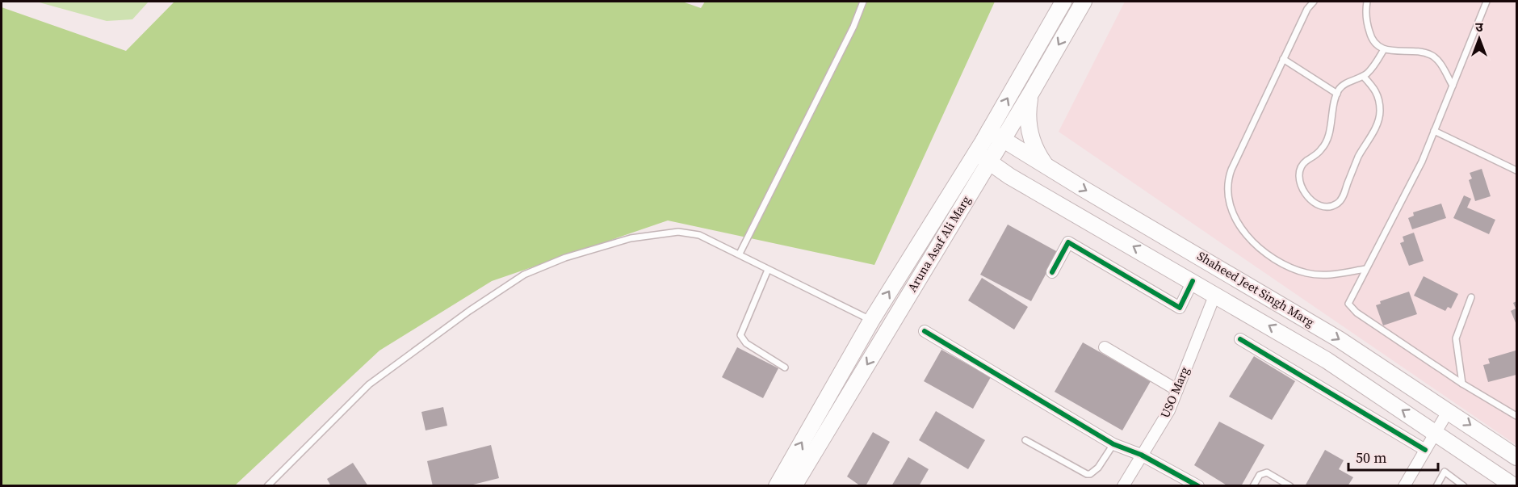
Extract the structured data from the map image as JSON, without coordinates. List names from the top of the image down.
{
  "streets": {
    "main road": ["Aruna Asaf Ali Marg", "Shaheed Jeet Singh Marg"],
    "street": ["USO Marg"]
  },
  "crossings": [
    ["Aruna Asaf Ali Marg", "Shaheed Jeet Singh Marg"],
    ["Shaheed Jeet Singh Marg", "USO Marg"]
  ],
  "scale_bar": "50 m",
  "north": "top"
}
